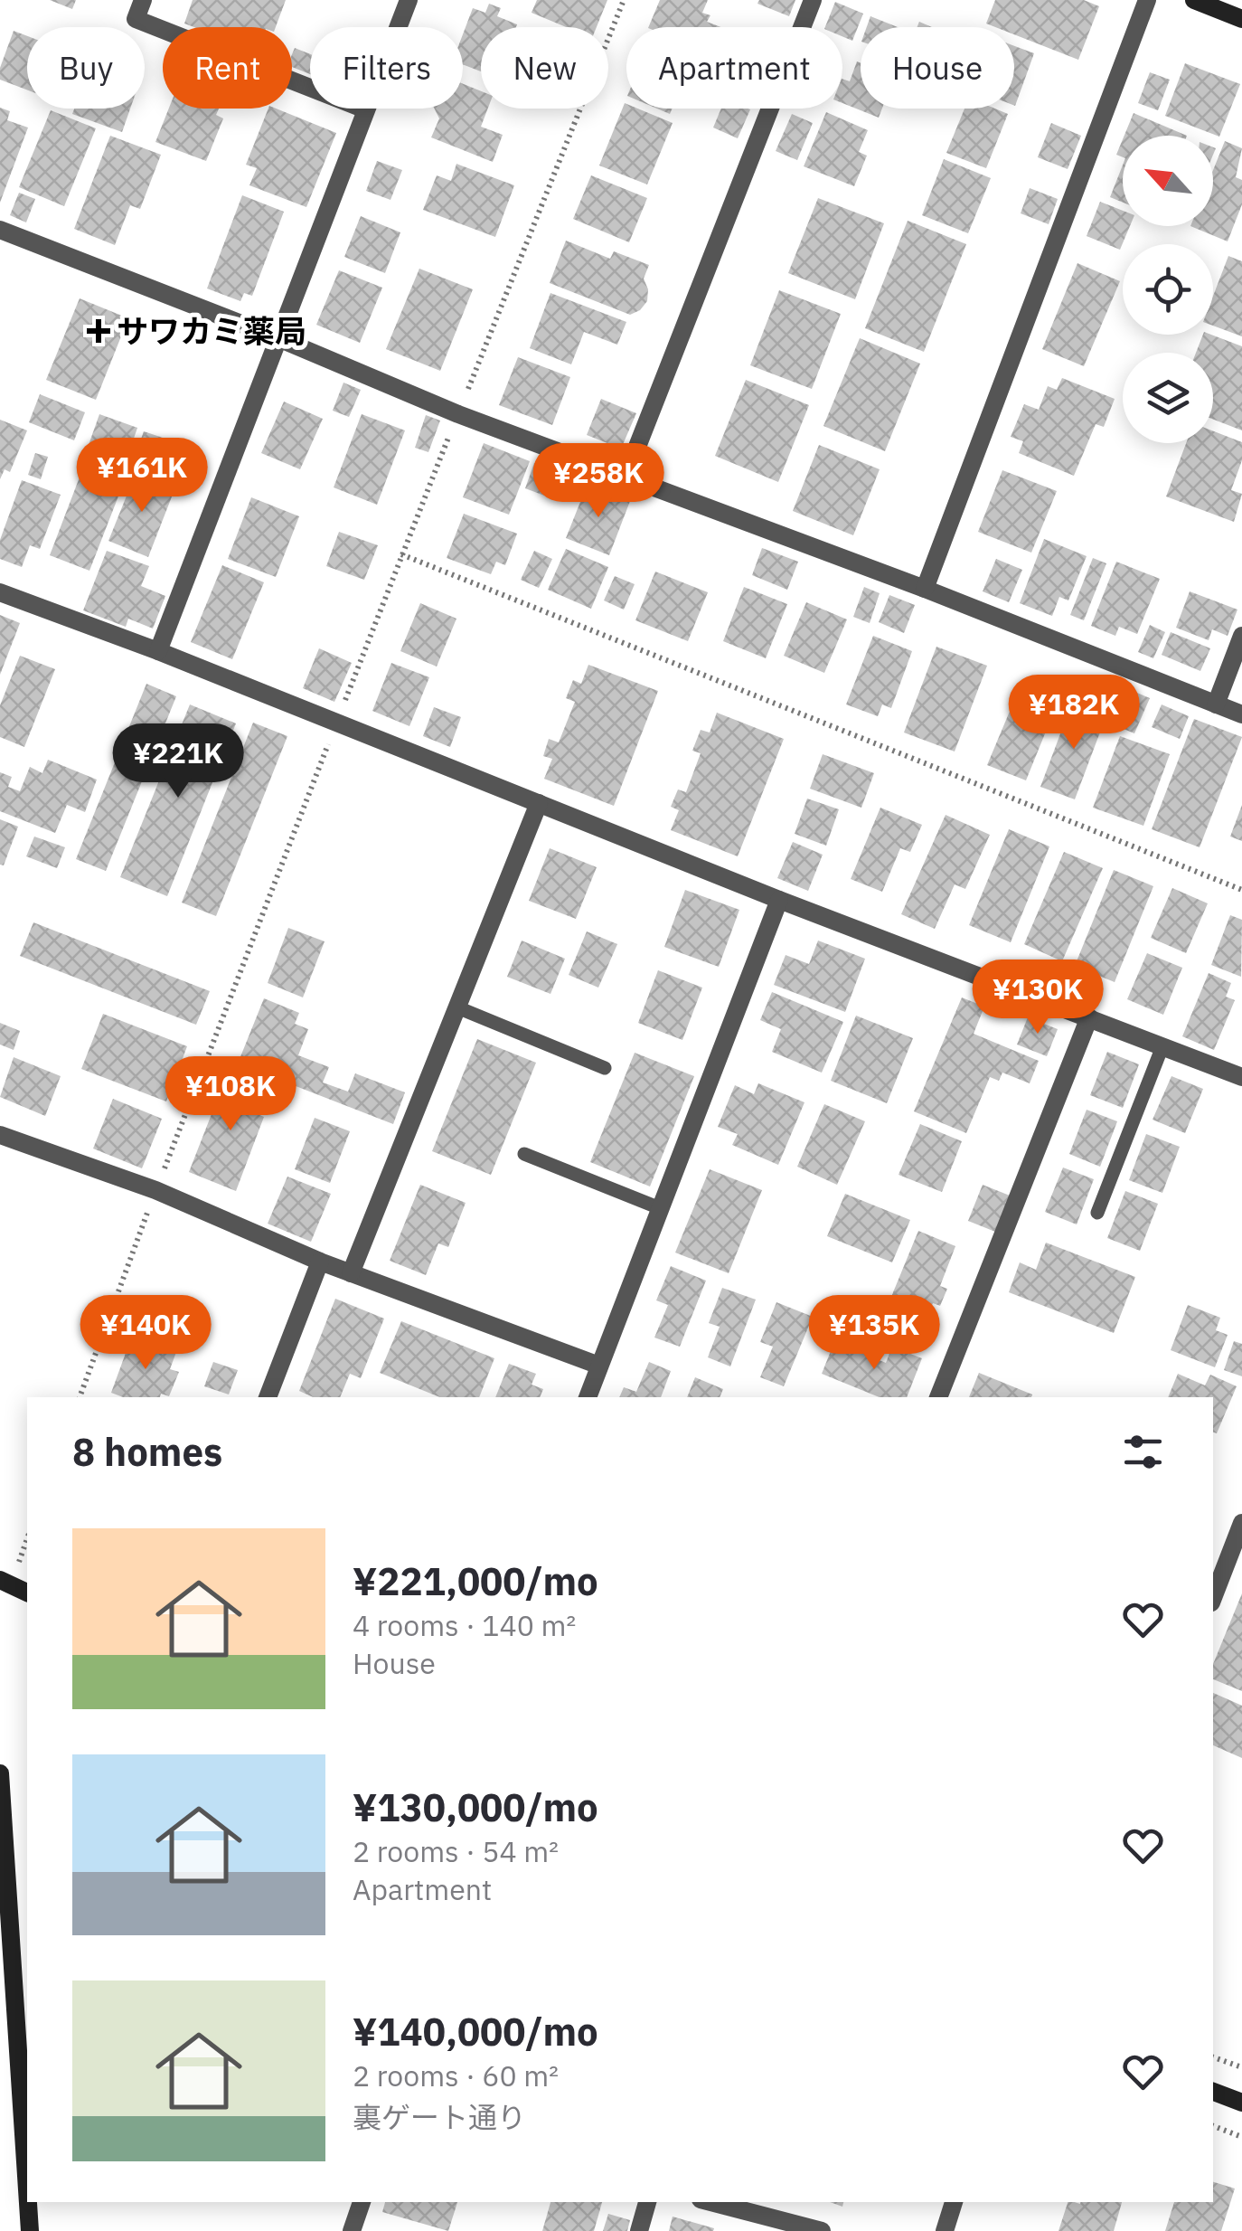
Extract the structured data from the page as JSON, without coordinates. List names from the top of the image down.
{
  "places": {
    "health": ["サワカミ薬局"]
  },
  "north": "top left",
  "page": {
    "chip": [
      "Buy",
      "Rent",
      "Filters",
      "New",
      "Apartment",
      "House"
    ],
    "price": [
      "¥161K",
      "¥258K",
      "¥182K",
      "¥221K",
      "¥130K",
      "¥108K",
      "¥140K",
      "¥135K"
    ],
    "heading": "8 homes",
    "list": [
      {
        "name": "¥221,000/mo",
        "note": "4 rooms · 140 m² · House"
      },
      {
        "name": "¥130,000/mo",
        "note": "2 rooms · 54 m² · Apartment"
      },
      {
        "name": "¥140,000/mo",
        "note": "2 rooms · 60 m² · 裏ゲート通り"
      }
    ]
  }
}
